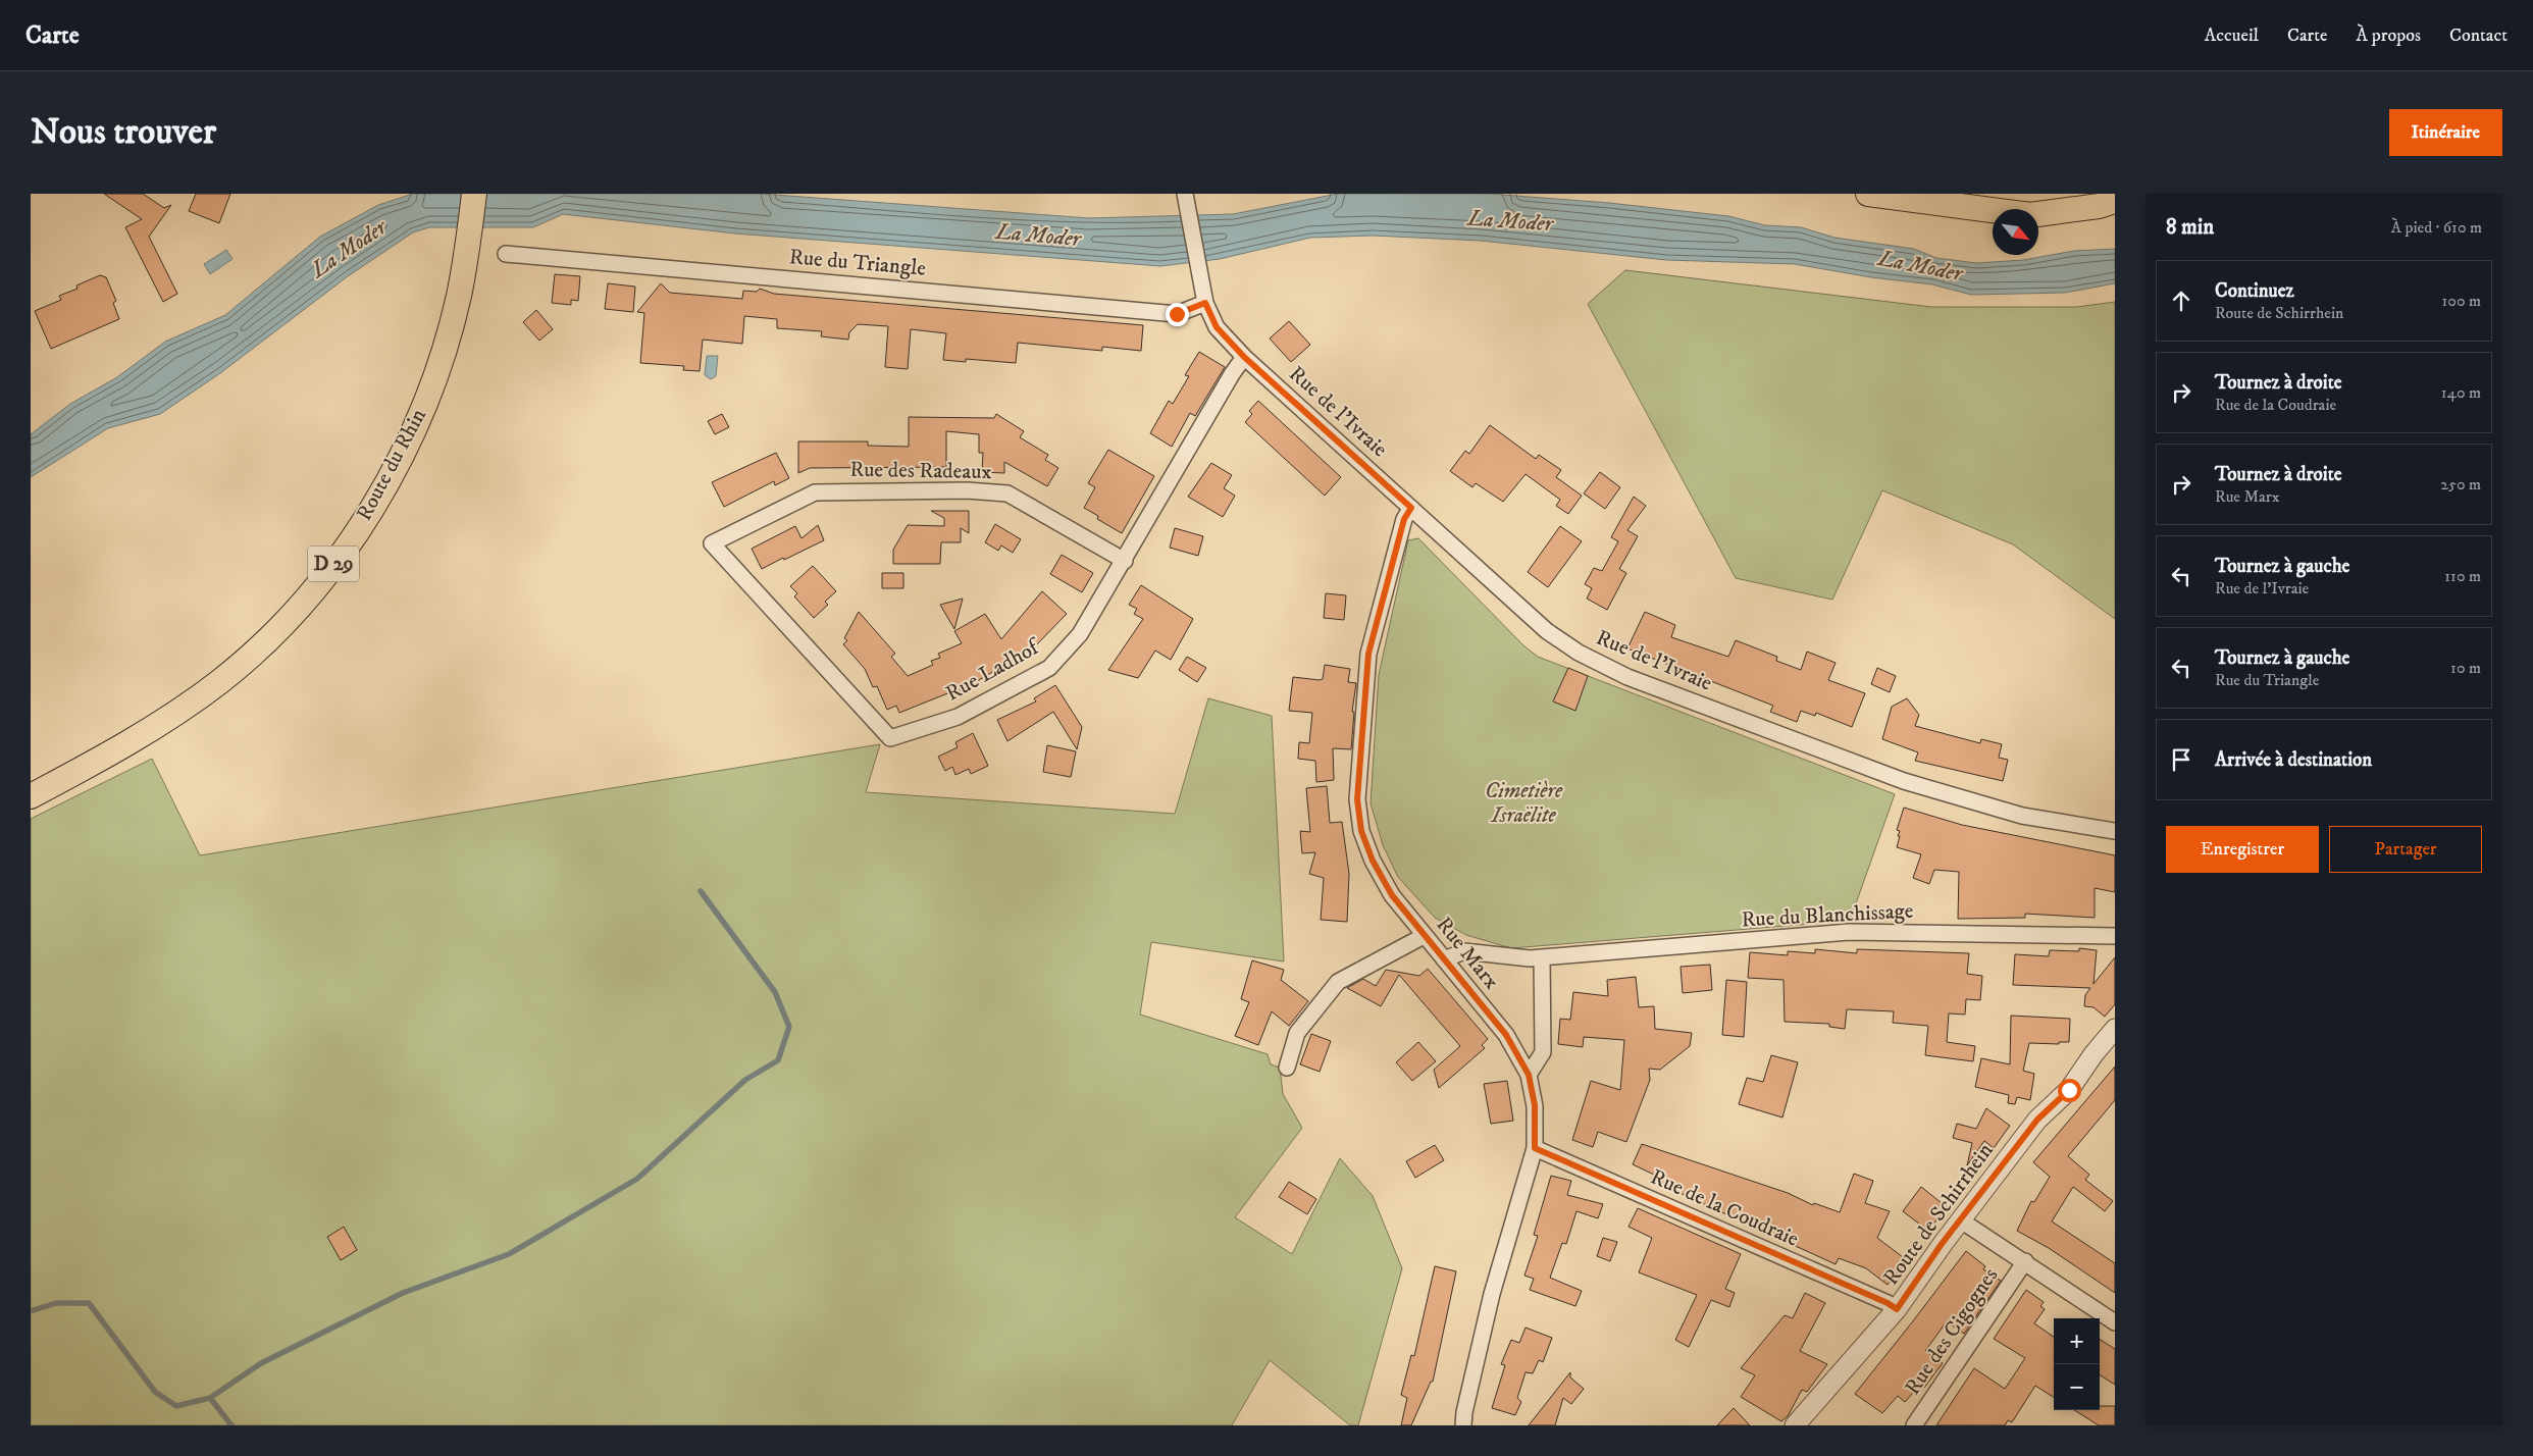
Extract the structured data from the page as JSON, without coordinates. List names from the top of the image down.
{
  "streets": {
    "main road": ["Route du Rhin", "D 29"],
    "street": [
      "Rue du Triangle",
      "Rue de l'Ivraie",
      "Rue des Radeaux",
      "Rue Ladhof",
      "Rue du Blanchissage",
      "Rue Marx",
      "Rue de la Coudraie",
      "Route de Schirrhein",
      "Rue des Cigognes"
    ]
  },
  "crossings": [
    ["Rue du Triangle", "Rue de l'Ivraie"],
    ["Rue de l'Ivraie", "Rue Ladhof"],
    ["Rue de l'Ivraie", "Rue Marx"],
    ["Rue des Radeaux", "Rue Ladhof"],
    ["Rue du Blanchissage", "Rue Marx"],
    ["Rue Marx", "Rue de la Coudraie"],
    ["Rue de la Coudraie", "Route de Schirrhein"]
  ],
  "water": ["La Moder"],
  "parks": ["Cimetière Israëlite"],
  "north": "bottom right",
  "page": {
    "header": "Carte",
    "nav": [
      "Accueil",
      "Carte",
      "À propos",
      "Contact"
    ],
    "buttons": [
      "Itinéraire",
      ["Enregistrer", "Partager"]
    ],
    "title": "Nous trouver",
    "heading": ["8 min", "À pied · 610 m"],
    "list": [
      ["Continuez", "Route de Schirrhein", "100 m"],
      ["Tournez à droite", "Rue de la Coudraie", "140 m"],
      ["Tournez à droite", "Rue Marx", "250 m"],
      ["Tournez à gauche", "Rue de l'Ivraie", "110 m"],
      ["Tournez à gauche", "Rue du Triangle", "10 m"],
      "Arrivée à destination"
    ],
    "map_buttons": ["+", "−"]
  }
}
